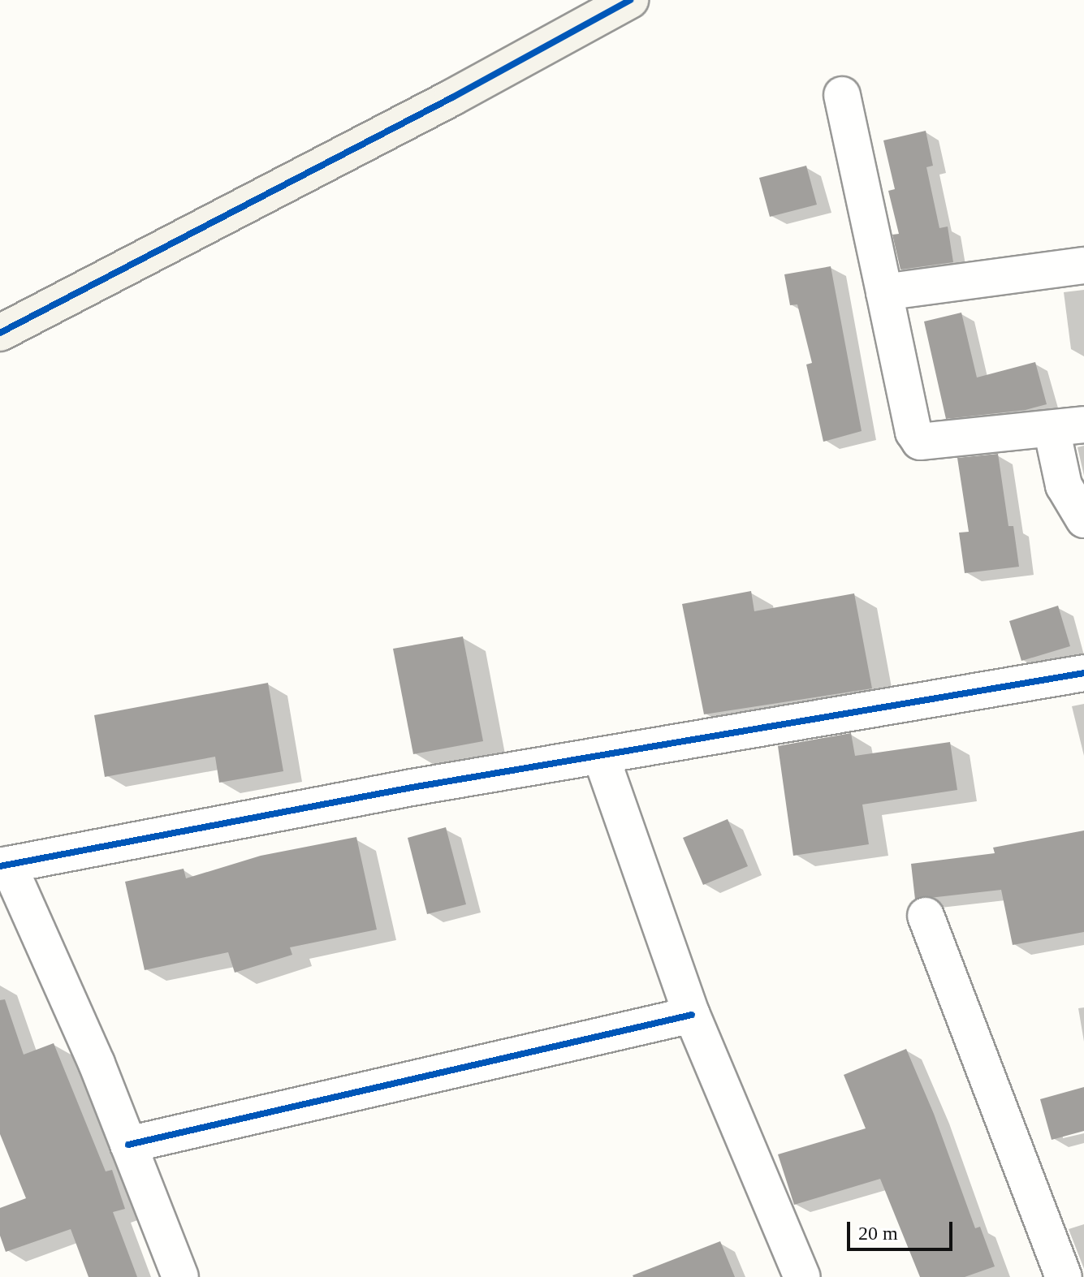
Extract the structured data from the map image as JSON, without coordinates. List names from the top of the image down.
{
  "scale_bar": "20 m"
}
